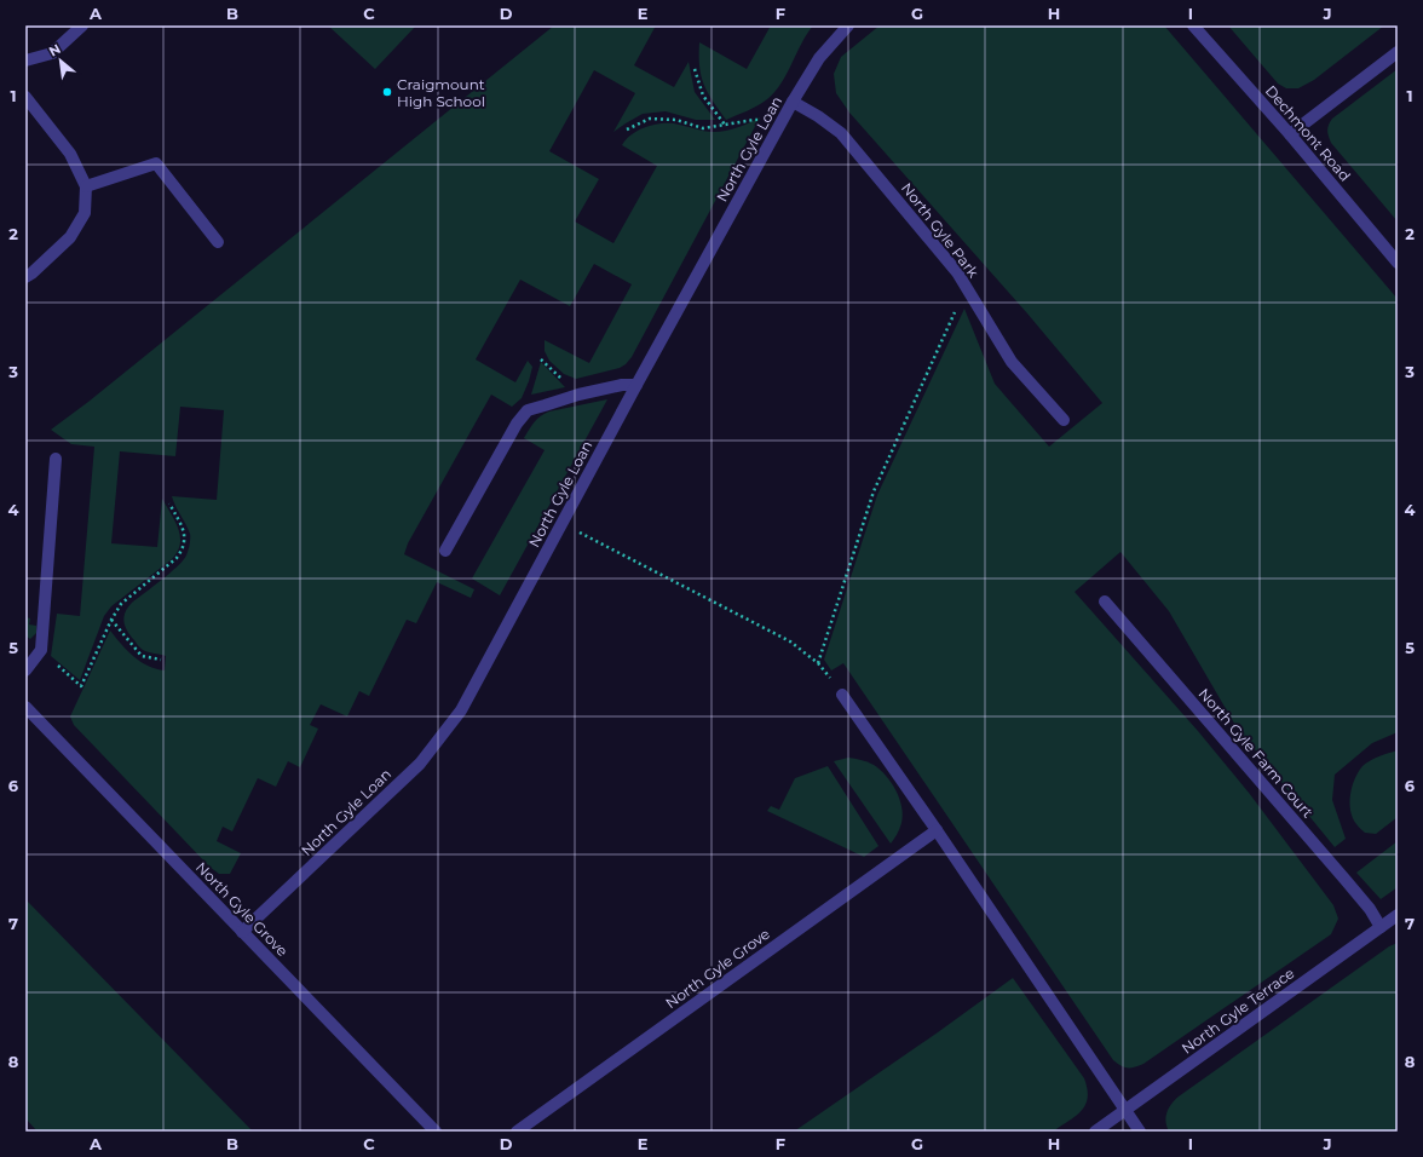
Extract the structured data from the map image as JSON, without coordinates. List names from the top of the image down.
{
  "streets": {
    "street": [
      "Dechmont Road",
      "North Gyle Loan",
      "North Gyle Park",
      "North Gyle Farm Court",
      "North Gyle Grove",
      "North Gyle Terrace"
    ]
  },
  "crossings": [
    ["North Gyle Loan", "North Gyle Park"],
    ["North Gyle Loan", "North Gyle Grove"],
    ["North Gyle Farm Court", "North Gyle Terrace"]
  ],
  "places": ["Craigmount High School"],
  "north": "top left",
  "grid": {
    "columns": [
      "A",
      "B",
      "C",
      "D",
      "E",
      "F",
      "G",
      "H",
      "I",
      "J"
    ],
    "rows": [
      "1",
      "2",
      "3",
      "4",
      "5",
      "6",
      "7",
      "8"
    ]
  }
}
